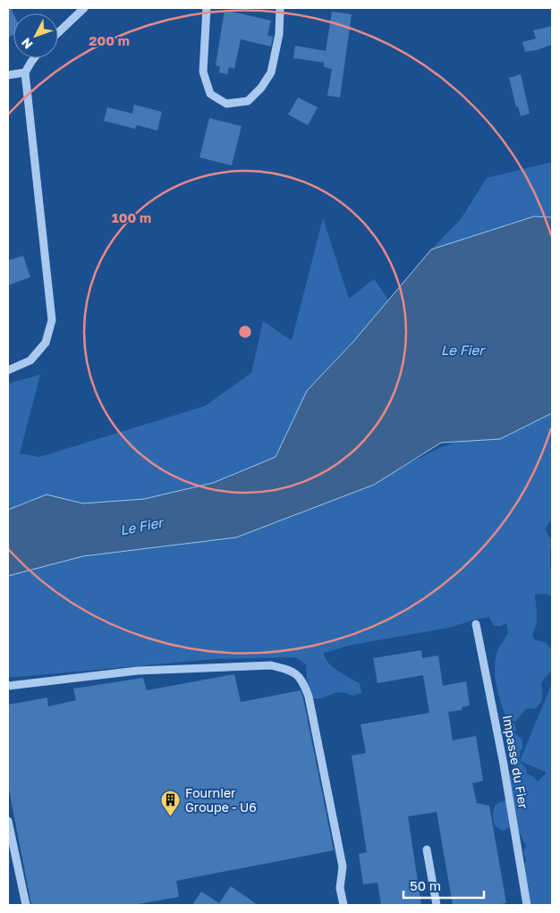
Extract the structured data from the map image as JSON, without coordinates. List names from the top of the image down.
{
  "streets": {
    "street": ["Impasse du Fier"]
  },
  "water": ["Le Fier"],
  "places": {
    "building": ["Fournier Groupe - U6"]
  },
  "scale_bar": "50 m",
  "north": "bottom left",
  "rings": ["200 m", "100 m"]
}
